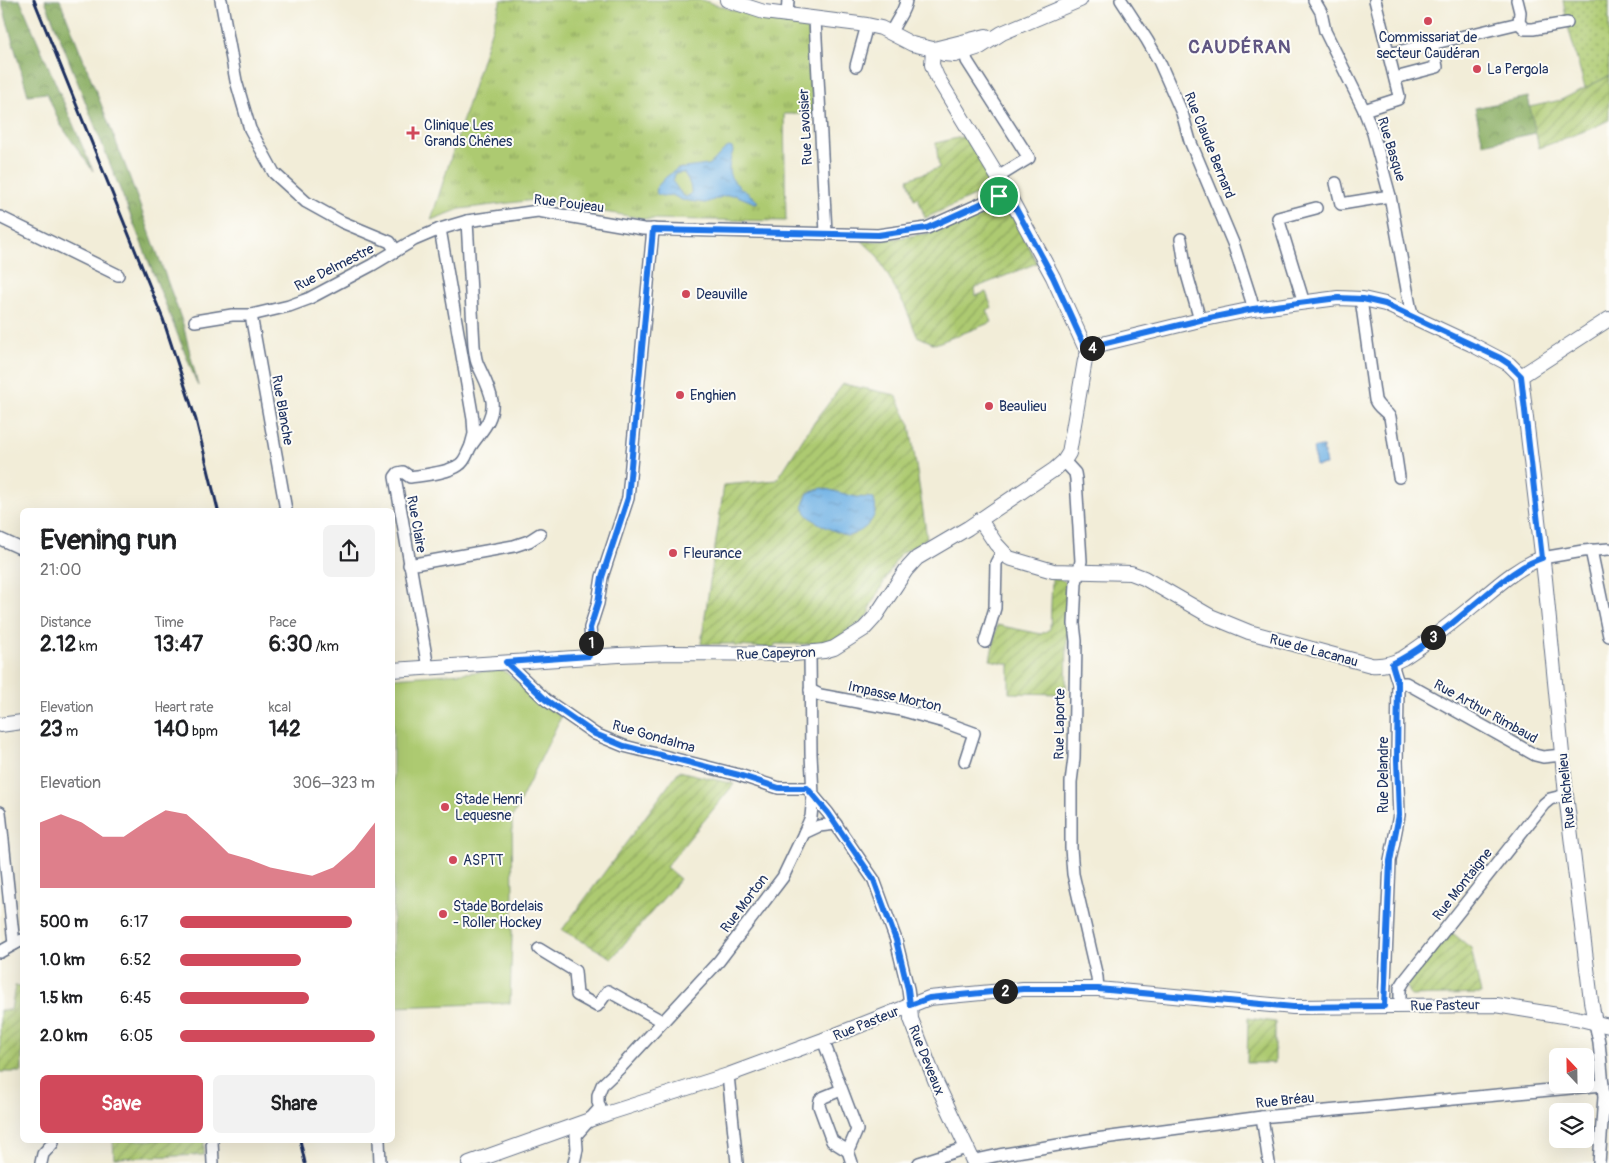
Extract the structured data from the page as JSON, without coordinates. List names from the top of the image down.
{
  "streets": {
    "street": [
      "Rue Lavoisier",
      "Rue Claude Bernard",
      "Rue Basque",
      "Rue Poujeau",
      "Rue Delmestre",
      "Rue Blanche",
      "Rue Claire",
      "Rue de Lacanau",
      "Rue Capeyron",
      "Impasse Morton",
      "Rue Arthur Rimbaud",
      "Rue Laporte",
      "Rue Gondalma",
      "Rue Delandre",
      "Rue Richelieu",
      "Rue Montaigne",
      "Rue Morton",
      "Rue Pasteur",
      "Rue Deveaux",
      "Rue Bréau"
    ]
  },
  "crossings": [
    ["Rue Lavoisier", "Rue Poujeau"],
    ["Rue Poujeau", "Rue Delmestre"],
    ["Rue Poujeau", "Rue Claire"],
    ["Rue Delmestre", "Rue Blanche"],
    ["Rue Claire", "Rue Capeyron"],
    ["Rue de Lacanau", "Rue Laporte"],
    ["Rue de Lacanau", "Rue Delandre"],
    ["Rue Capeyron", "Rue Laporte"],
    ["Rue Capeyron", "Rue Gondalma"],
    ["Rue Capeyron", "Rue Morton"],
    ["Impasse Morton", "Rue Morton"],
    ["Rue Arthur Rimbaud", "Rue Delandre"],
    ["Rue Arthur Rimbaud", "Rue Richelieu"],
    ["Rue Laporte", "Rue Pasteur"],
    ["Rue Gondalma", "Rue Morton"],
    ["Rue Gondalma", "Rue Deveaux"],
    ["Rue Delandre", "Rue Pasteur"],
    ["Rue Richelieu", "Rue Montaigne"],
    ["Rue Richelieu", "Rue Pasteur"],
    ["Rue Montaigne", "Rue Pasteur"],
    ["Rue Morton", "Rue Pasteur"],
    ["Rue Morton", "Rue Deveaux"],
    ["Rue Pasteur", "Rue Deveaux"],
    ["Rue Deveaux", "Rue Bréau"]
  ],
  "districts": ["CAUDÉRAN"],
  "places": {
    "other": [
      "Commissariat de secteur Caudéran",
      "La Pergola",
      "Deauville",
      "Enghien",
      "Beaulieu",
      "Fleurance",
      "Stade Henri Lequesne",
      "ASPTT",
      "Stade Bordelais - Roller Hockey"
    ],
    "health": ["Clinique Les Grands Chênes"]
  },
  "north": "top",
  "page": {
    "pins": [
      "4",
      "3",
      "1",
      "2"
    ],
    "heading": ["Evening run", "21:00"],
    "stats": [
      ["Distance", "2.12 km"],
      ["Time", "13:47"],
      ["Pace", "6:30 /km"],
      ["Elevation", "23 m"],
      ["Heart rate", "140 bpm"],
      ["kcal", "142"]
    ],
    "chart": ["Elevation", "306–323 m"],
    "list": [
      {
        "name": "500 m",
        "note": "6:17"
      },
      {
        "name": "1.0 km",
        "note": "6:52"
      },
      {
        "name": "1.5 km",
        "note": "6:45"
      },
      {
        "name": "2.0 km",
        "note": "6:05"
      }
    ],
    "buttons": ["Save", "Share"]
  }
}
